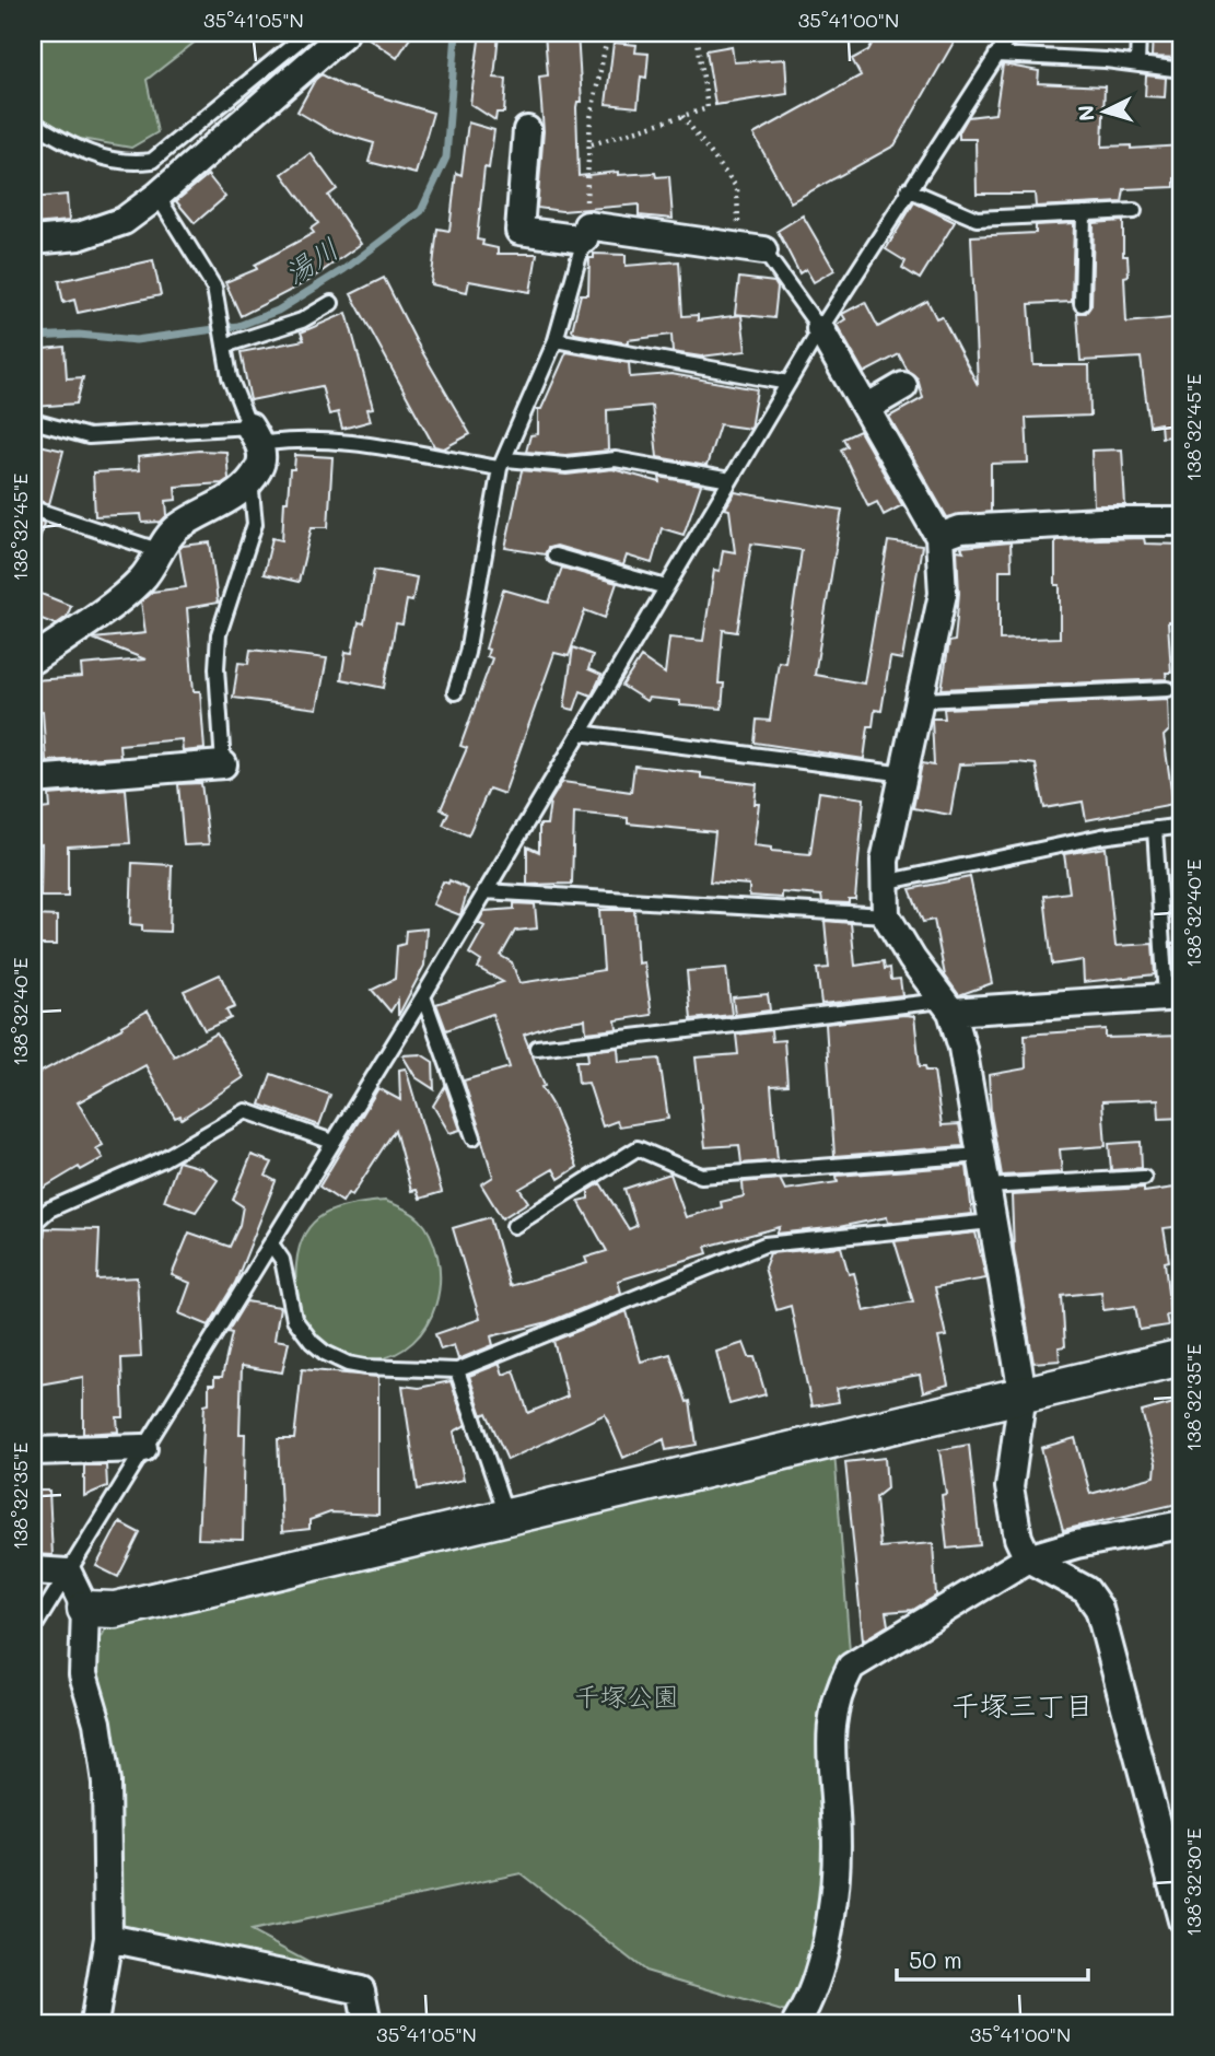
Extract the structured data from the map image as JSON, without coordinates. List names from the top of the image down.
{
  "districts": ["千塚三丁目"],
  "water": ["湯川"],
  "parks": ["千塚公園"],
  "scale_bar": "50 m",
  "north": "left",
  "coordinates": [
    "35°41'05\"N",
    "35°41'00\"N",
    "138°32'45\"E",
    "138°32'40\"E",
    "138°32'35\"E",
    "138°32'30\"E"
  ]
}
